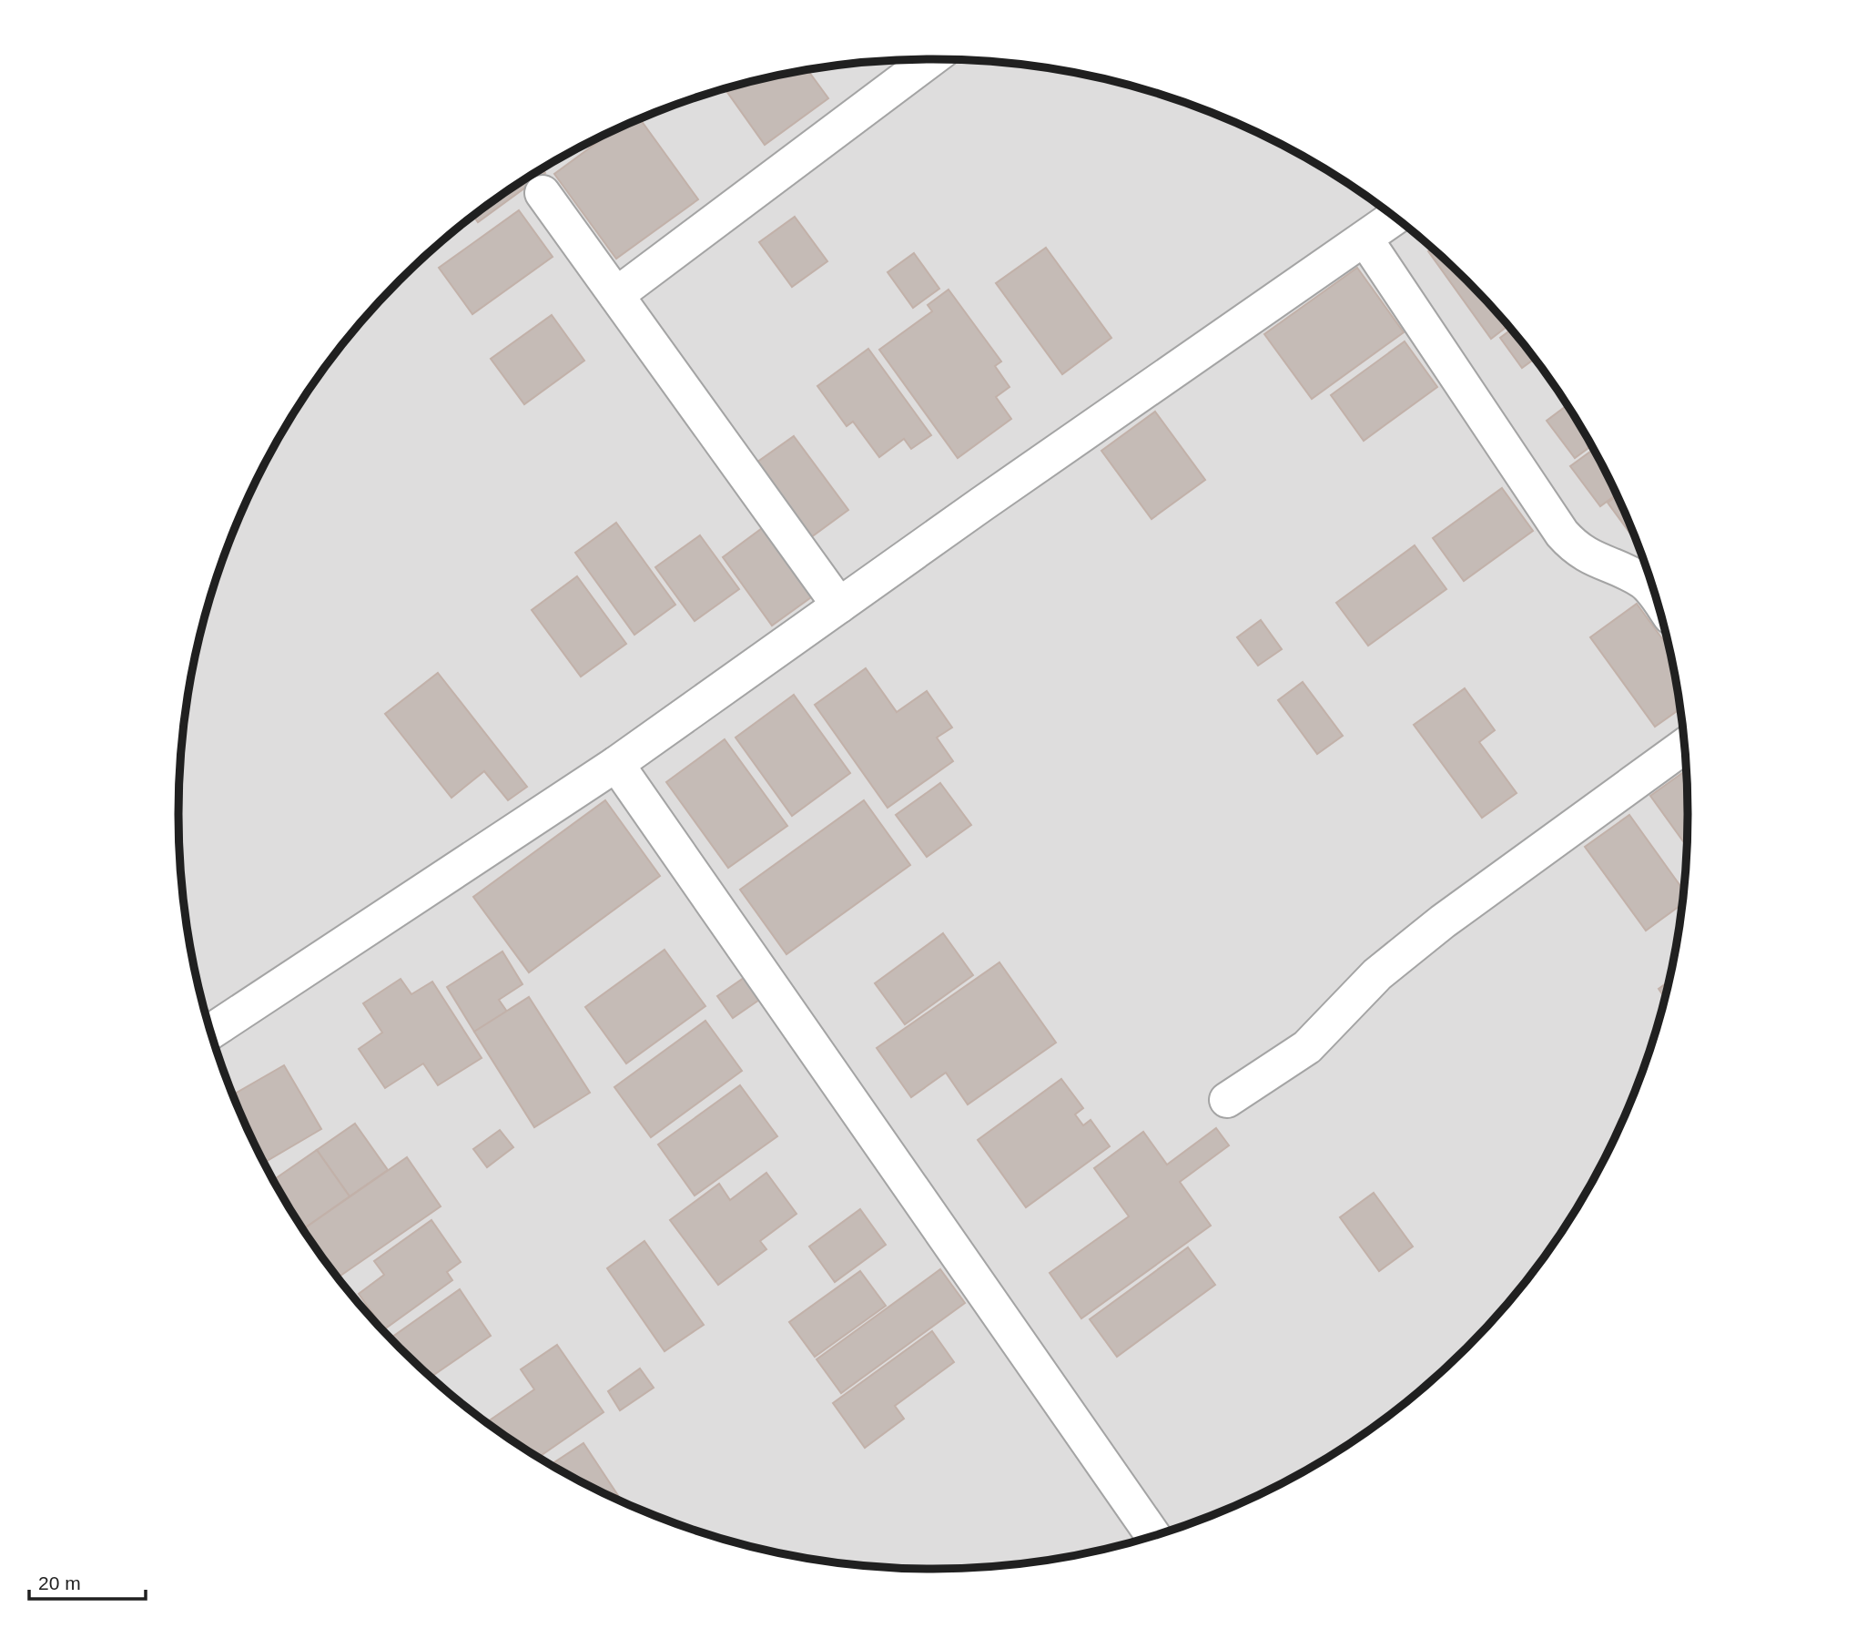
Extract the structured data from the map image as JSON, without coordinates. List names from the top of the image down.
{
  "scale_bar": "20 m"
}
